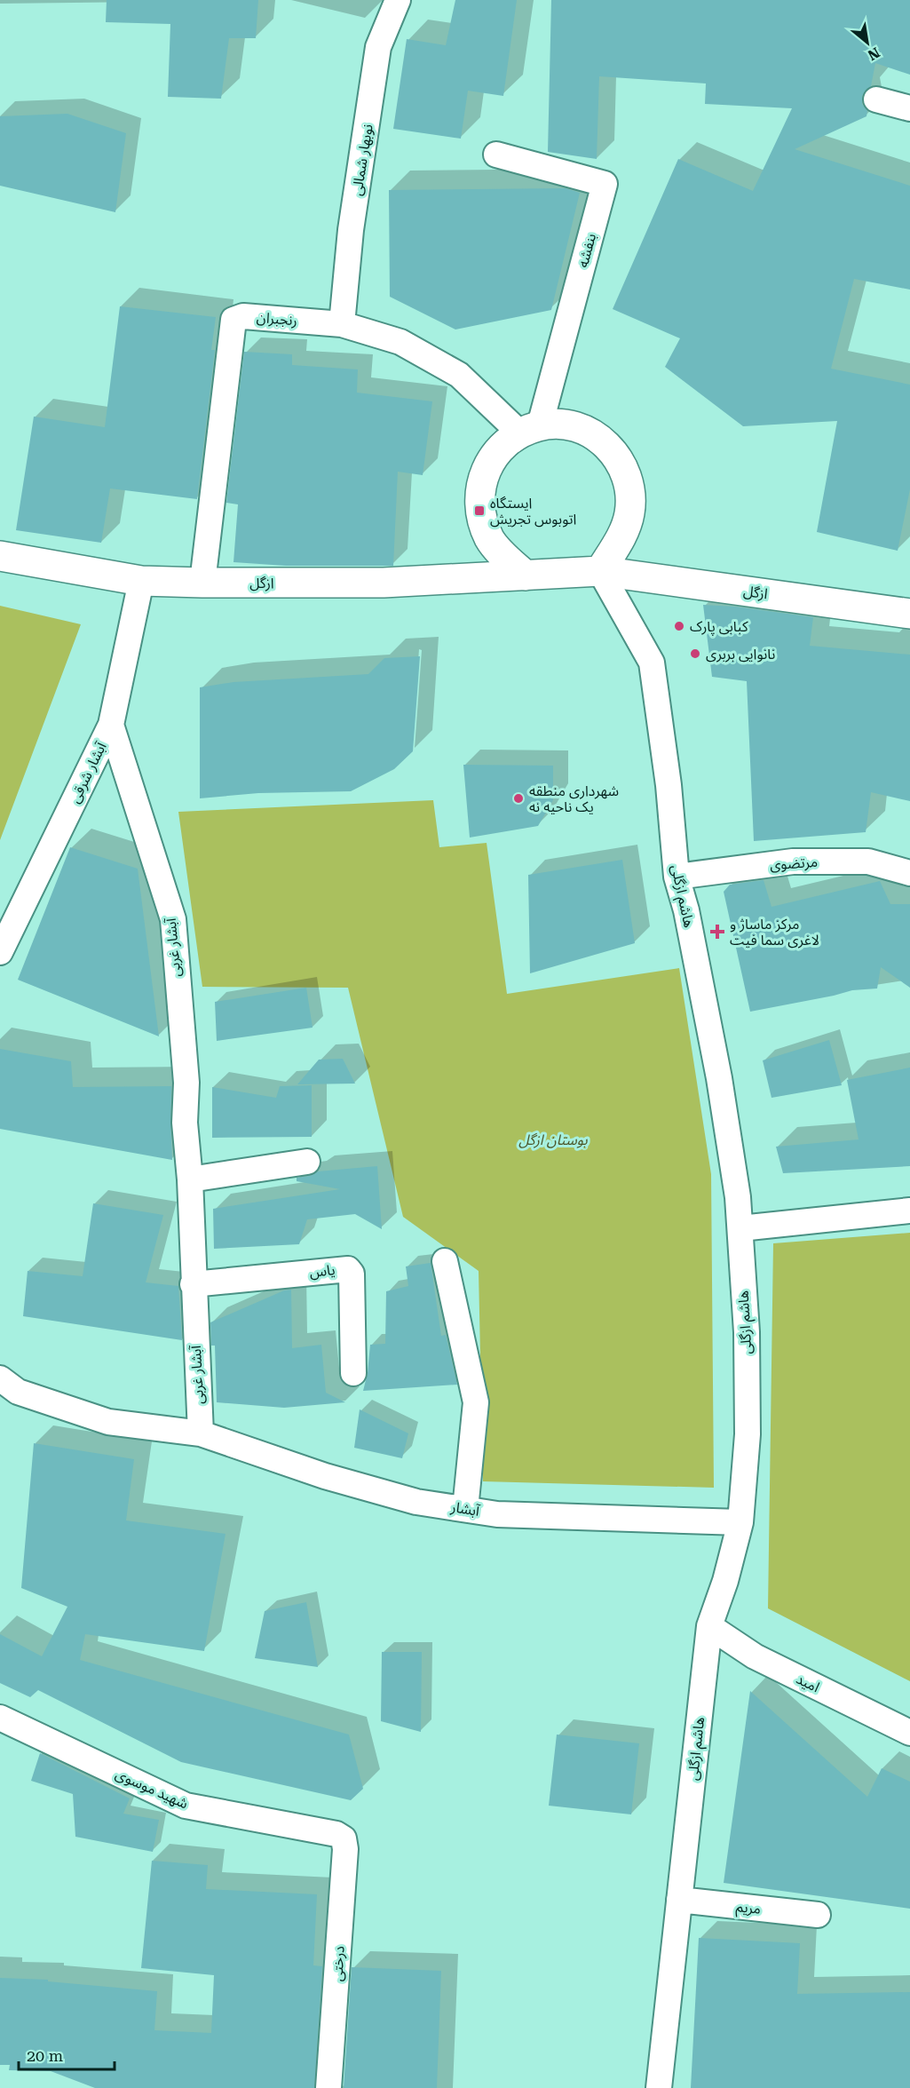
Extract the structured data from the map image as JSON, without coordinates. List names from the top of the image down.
{
  "streets": {
    "main road": ["ازگل"],
    "street": [
      "نوبهار شمالی",
      "بنفشه",
      "رنجبران",
      "آبشار شرقی",
      "مرتضوی",
      "هاشم ازگلی",
      "آبشار غربی",
      "یاس",
      "آبشار",
      "امید",
      "شهید موسوی",
      "مریم",
      "درختی"
    ]
  },
  "crossings": [
    ["نوبهار شمالی", "رنجبران"],
    ["بنفشه", "رنجبران"],
    ["بنفشه", "ازگل"],
    ["بنفشه", "هاشم ازگلی"],
    ["رنجبران", "ازگل"],
    ["رنجبران", "هاشم ازگلی"],
    ["ازگل", "آبشار شرقی"],
    ["ازگل", "هاشم ازگلی"],
    ["آبشار شرقی", "آبشار غربی"],
    ["مرتضوی", "هاشم ازگلی"],
    ["هاشم ازگلی", "آبشار"],
    ["هاشم ازگلی", "امید"],
    ["هاشم ازگلی", "مریم"],
    ["آبشار غربی", "یاس"],
    ["آبشار غربی", "آبشار"],
    ["شهید موسوی", "درختی"]
  ],
  "parks": ["بوستان ازگل"],
  "places": {
    "transit": ["ایستگاه اتوبوس تجریش"],
    "other": ["کبابی پارک", "نانوایی بربری", "شهرداری منطقه یک ناحیه نه"],
    "health": ["مرکز ماساژ و لاغری سما فیت"]
  },
  "scale_bar": "20 m",
  "north": "bottom right"
}
